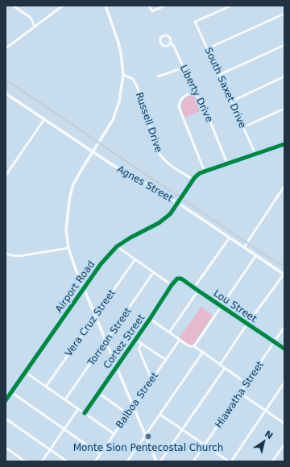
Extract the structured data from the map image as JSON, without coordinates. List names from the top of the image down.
{
  "streets": {
    "main road": ["Agnes Street"],
    "street": [
      "South Saxet Drive",
      "Liberty Drive",
      "Russell Drive",
      "Airport Road",
      "Lou Street",
      "Vera Cruz Street",
      "Torreon Street",
      "Cortez Street",
      "Hiawatha Street",
      "Balboa Street"
    ]
  },
  "crossings": [
    ["Russell Drive", "Airport Road"],
    ["Agnes Street", "Airport Road"],
    ["Lou Street", "Cortez Street"],
    ["Lou Street", "Hiawatha Street"]
  ],
  "places": ["Monte Sion Pentecostal Church"],
  "north": "top right"
}
